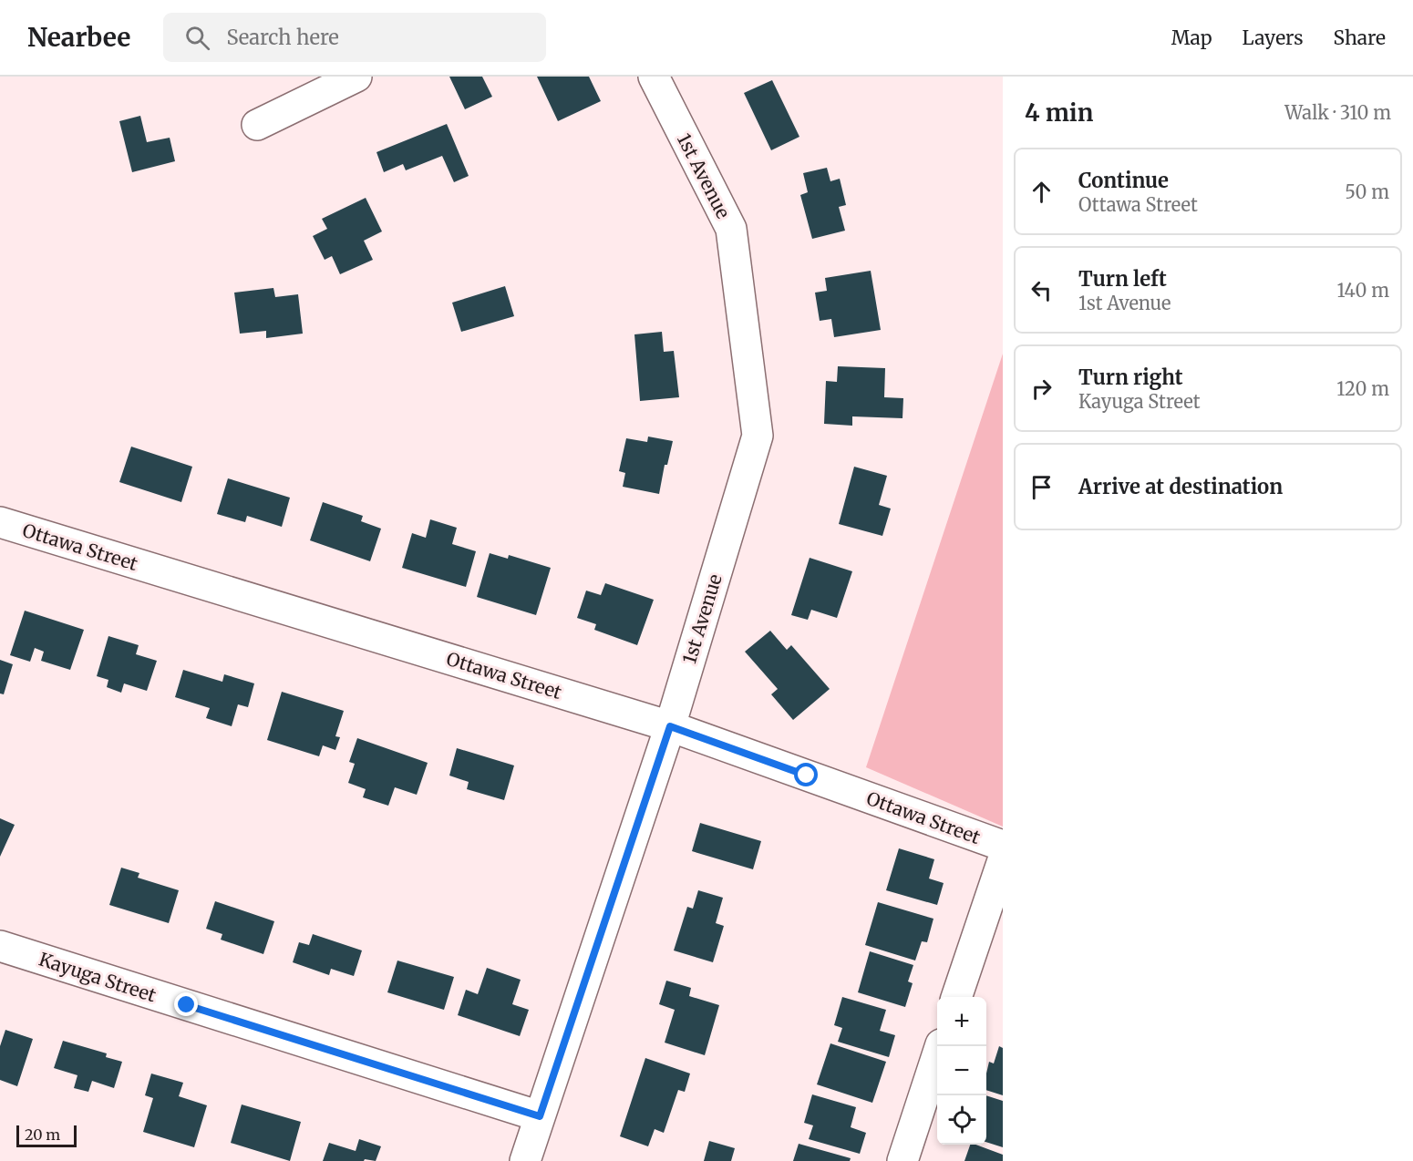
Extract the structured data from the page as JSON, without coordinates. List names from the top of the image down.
{
  "streets": {
    "street": ["1st Avenue", "Ottawa Street", "Kayuga Street"]
  },
  "crossings": [
    ["1st Avenue", "Ottawa Street"],
    ["1st Avenue", "Kayuga Street"]
  ],
  "scale_bar": "20 m",
  "page": {
    "header": "Nearbee",
    "search": "Search here",
    "nav": ["Map", "Layers", "Share"],
    "heading": ["4 min", "Walk · 310 m"],
    "list": [
      ["Continue", "Ottawa Street", "50 m"],
      ["Turn left", "1st Avenue", "140 m"],
      ["Turn right", "Kayuga Street", "120 m"],
      "Arrive at destination"
    ],
    "map_buttons": ["+", "−"],
    "scale": "20 m"
  }
}
